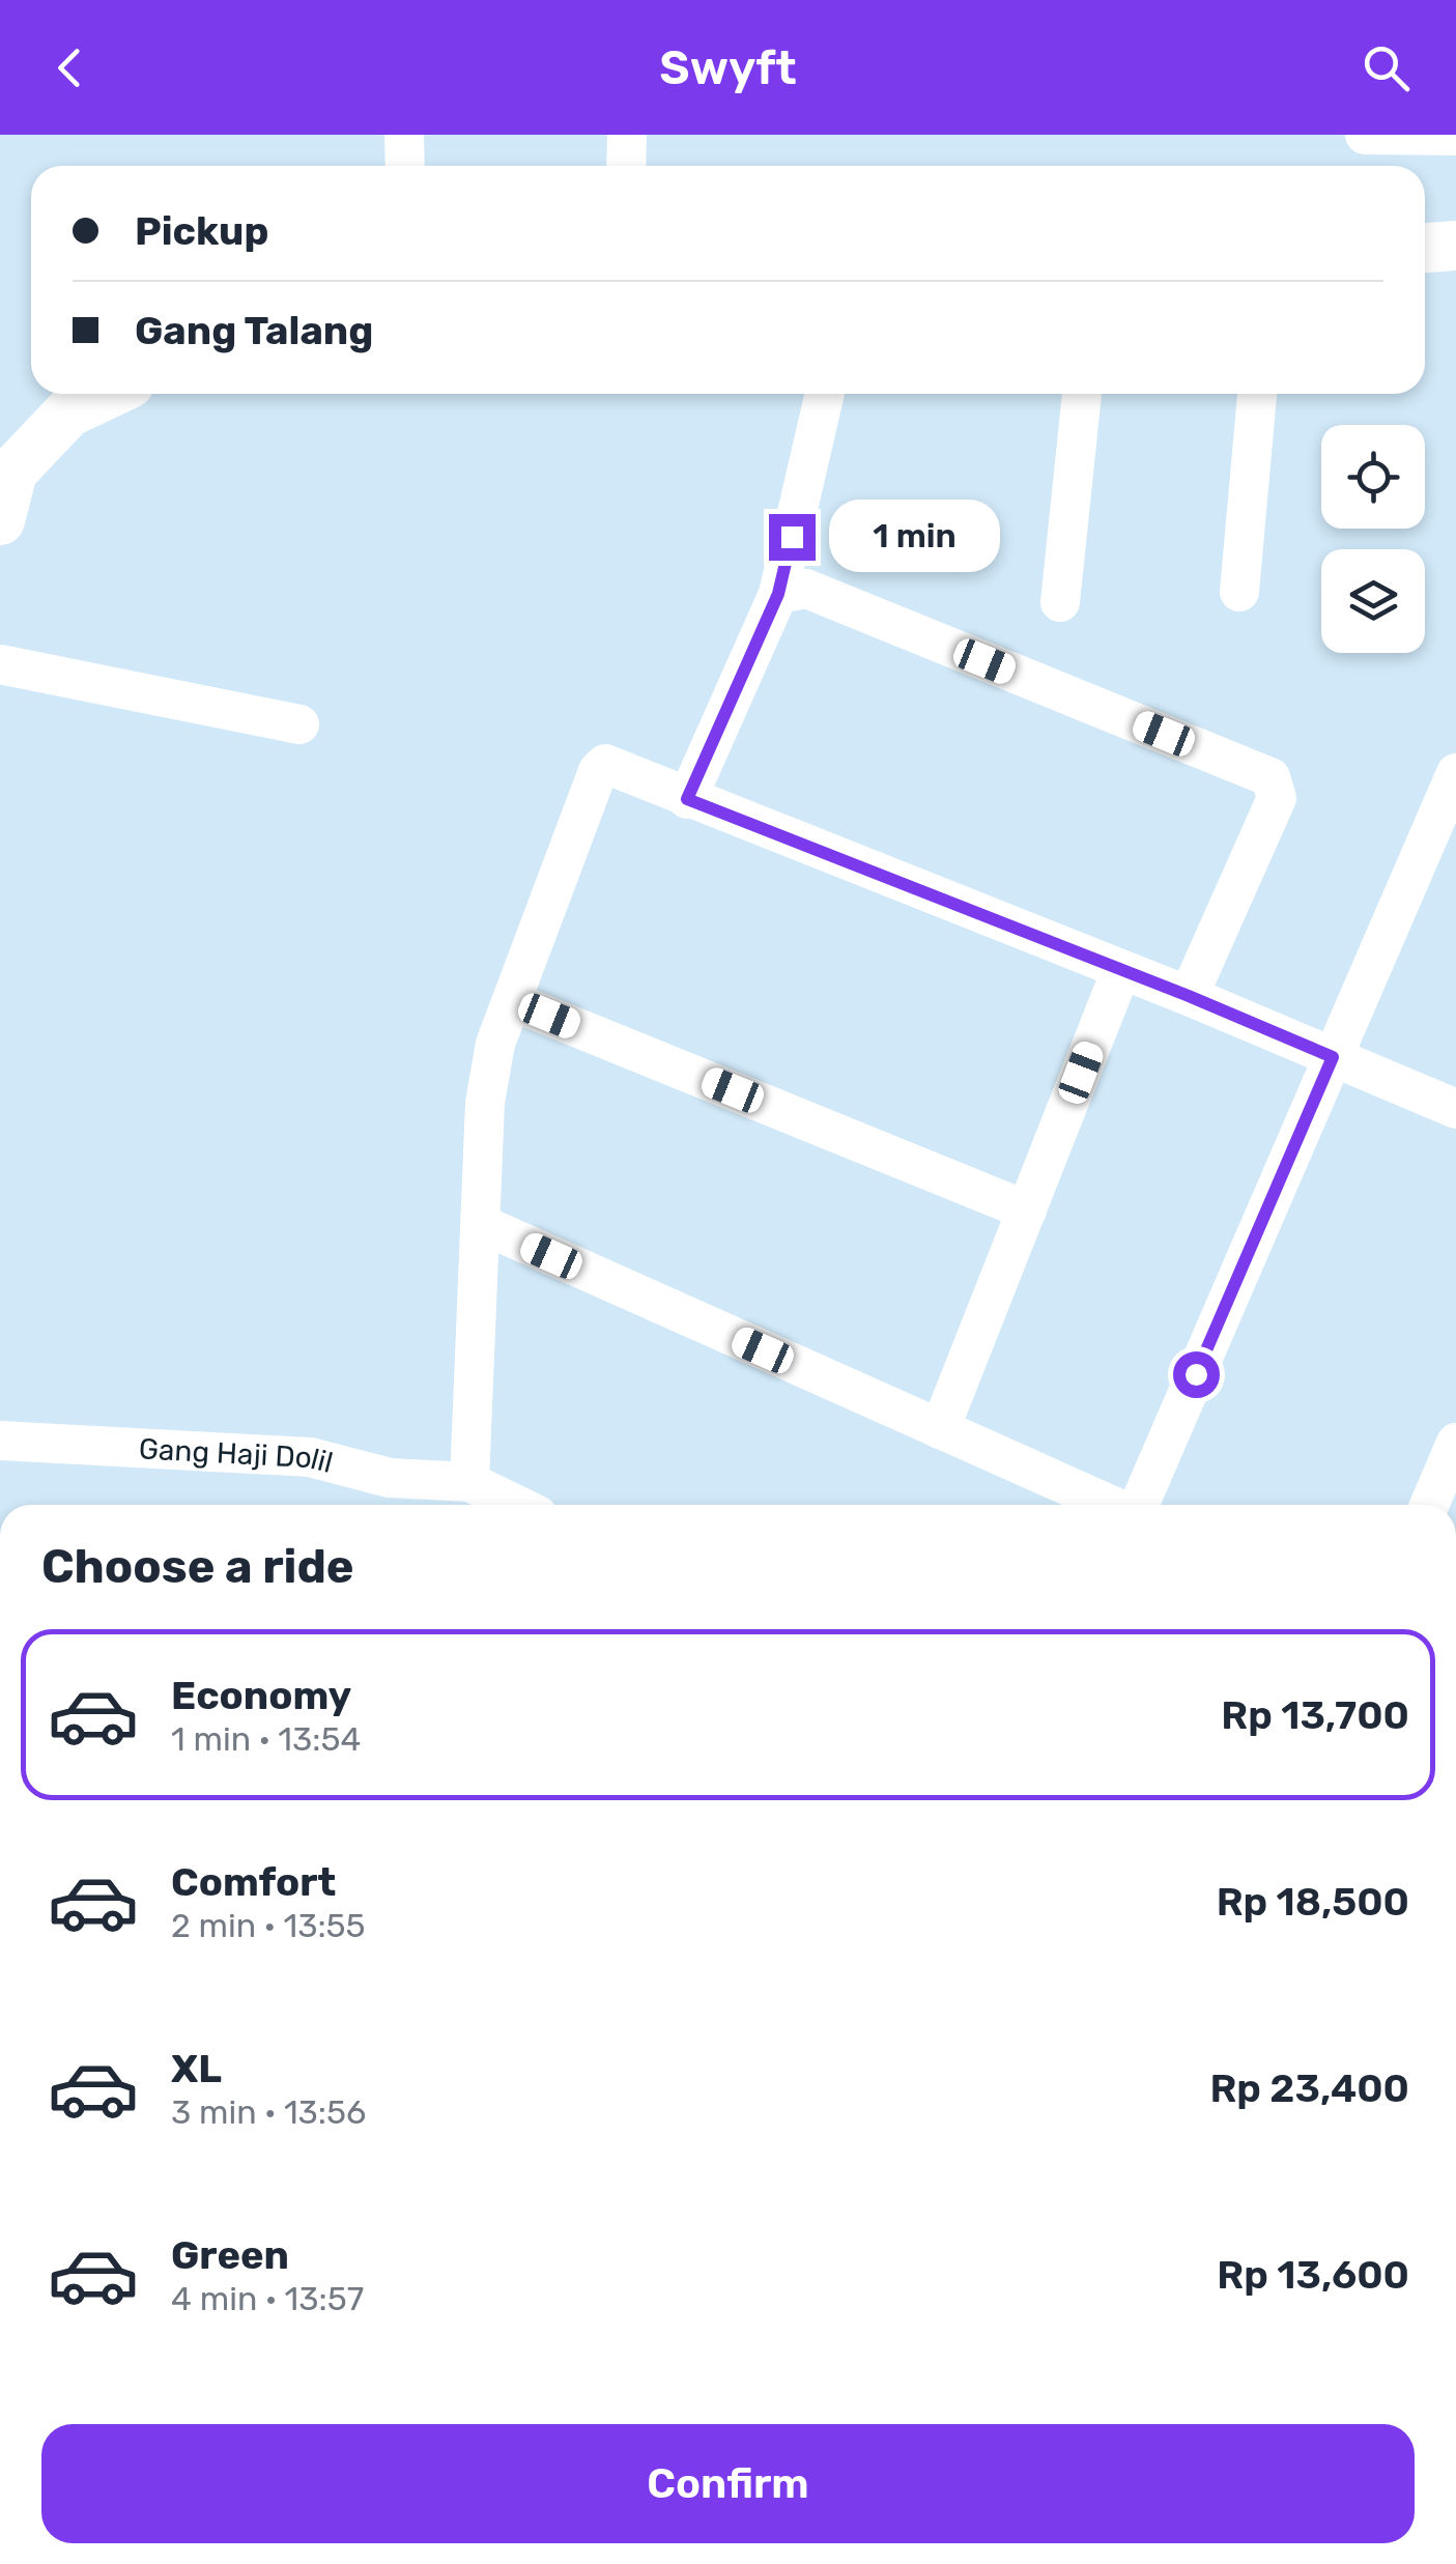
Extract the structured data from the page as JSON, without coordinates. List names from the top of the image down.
{
  "streets": {
    "street": ["Gang Haji Dolil"]
  },
  "page": {
    "header": "Swyft",
    "banner": ["Pickup", "Gang Talang"],
    "bubble": "1 min",
    "heading": "Choose a ride",
    "list": [
      {
        "name": "Economy",
        "note": "1 min · 13:54",
        "value": "Rp 13,700"
      },
      {
        "name": "Comfort",
        "note": "2 min · 13:55",
        "value": "Rp 18,500"
      },
      {
        "name": "XL",
        "note": "3 min · 13:56",
        "value": "Rp 23,400"
      },
      {
        "name": "Green",
        "note": "4 min · 13:57",
        "value": "Rp 13,600"
      }
    ],
    "buttons": "Confirm"
  }
}
